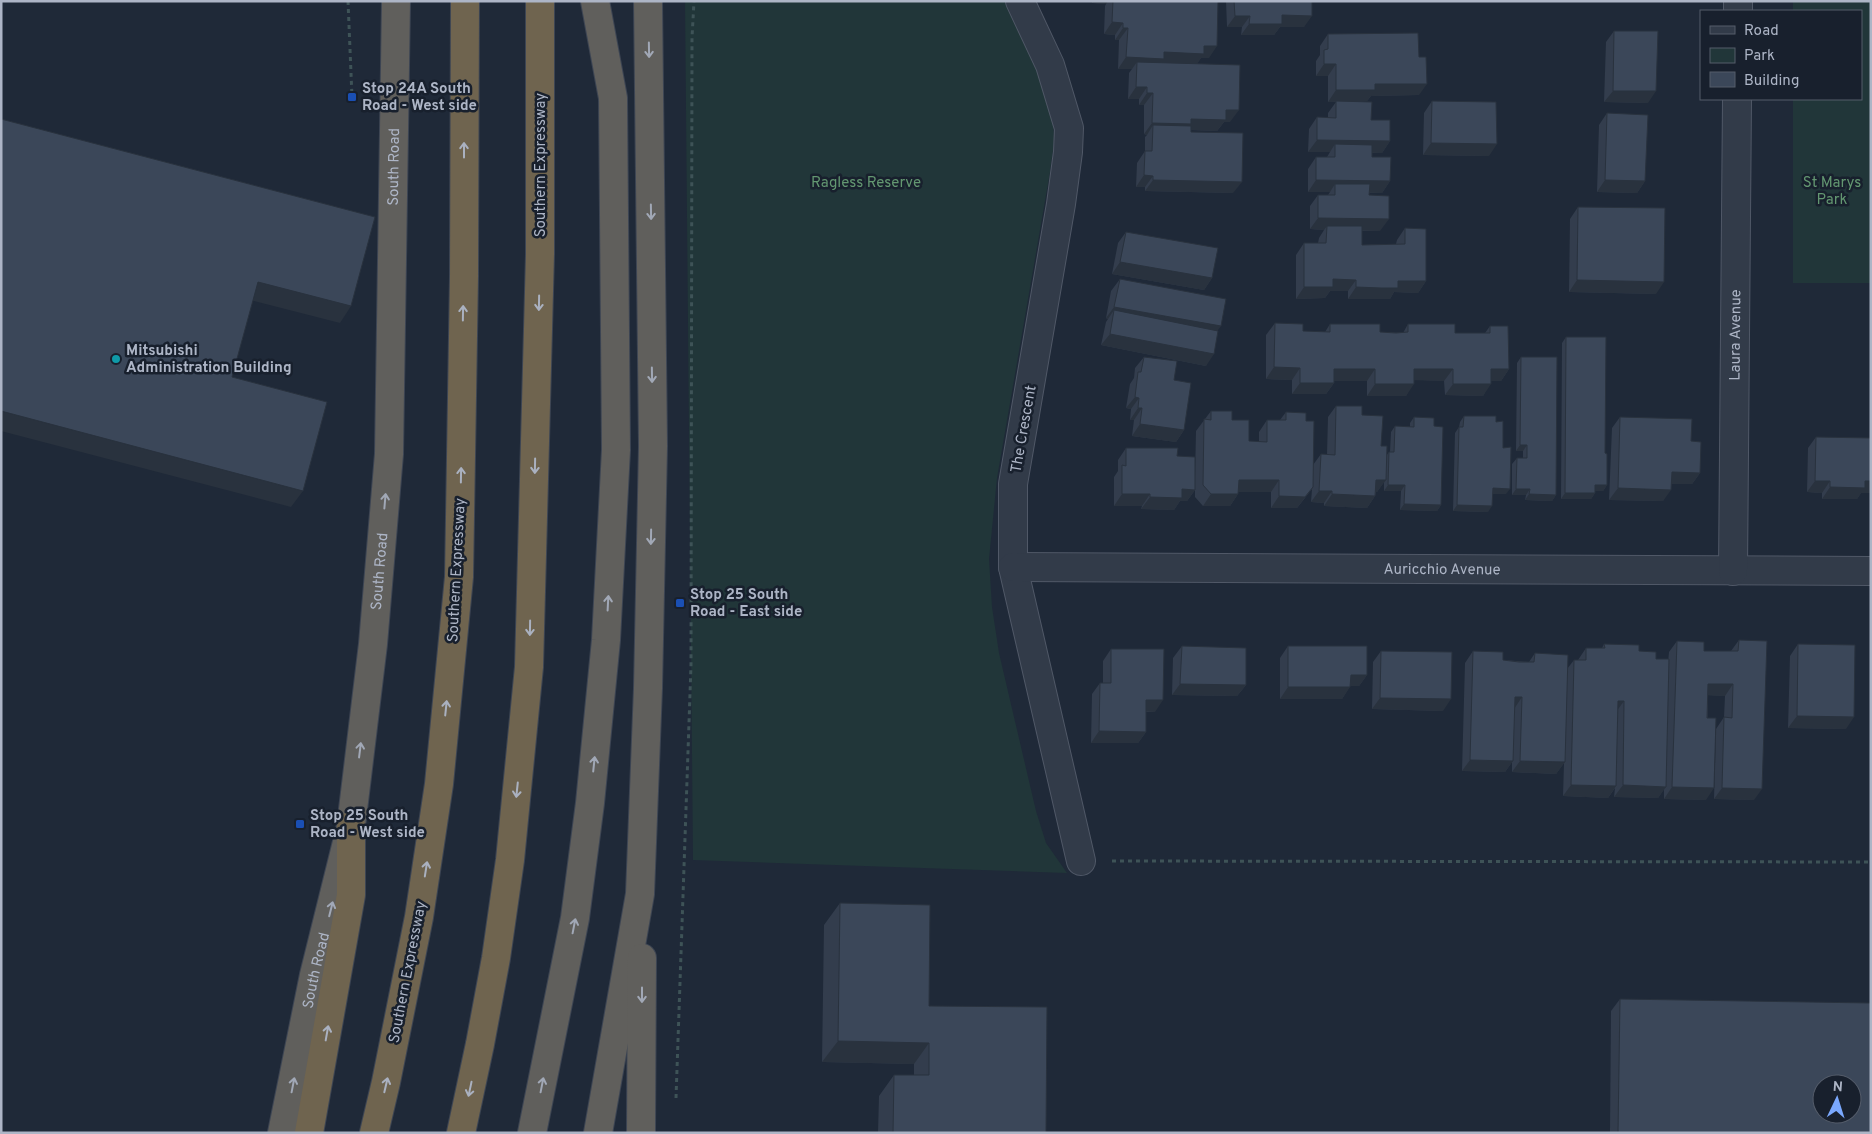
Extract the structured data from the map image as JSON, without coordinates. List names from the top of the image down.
{
  "streets": {
    "highway": ["Southern Expressway", "South Road"],
    "street": ["Laura Avenue", "The Crescent", "Auricchio Avenue"]
  },
  "crossings": [
    ["Laura Avenue", "Auricchio Avenue"],
    ["The Crescent", "Auricchio Avenue"]
  ],
  "parks": ["Ragless Reserve", "St Marys Park"],
  "places": {
    "transit": ["Stop 24A South Road - West side", "Stop 25 South Road - East side", "Stop 25 South Road - West side"],
    "other": ["Mitsubishi Administration Building"]
  },
  "legend": ["Road", "Park", "Building"],
  "north": "top"
}
